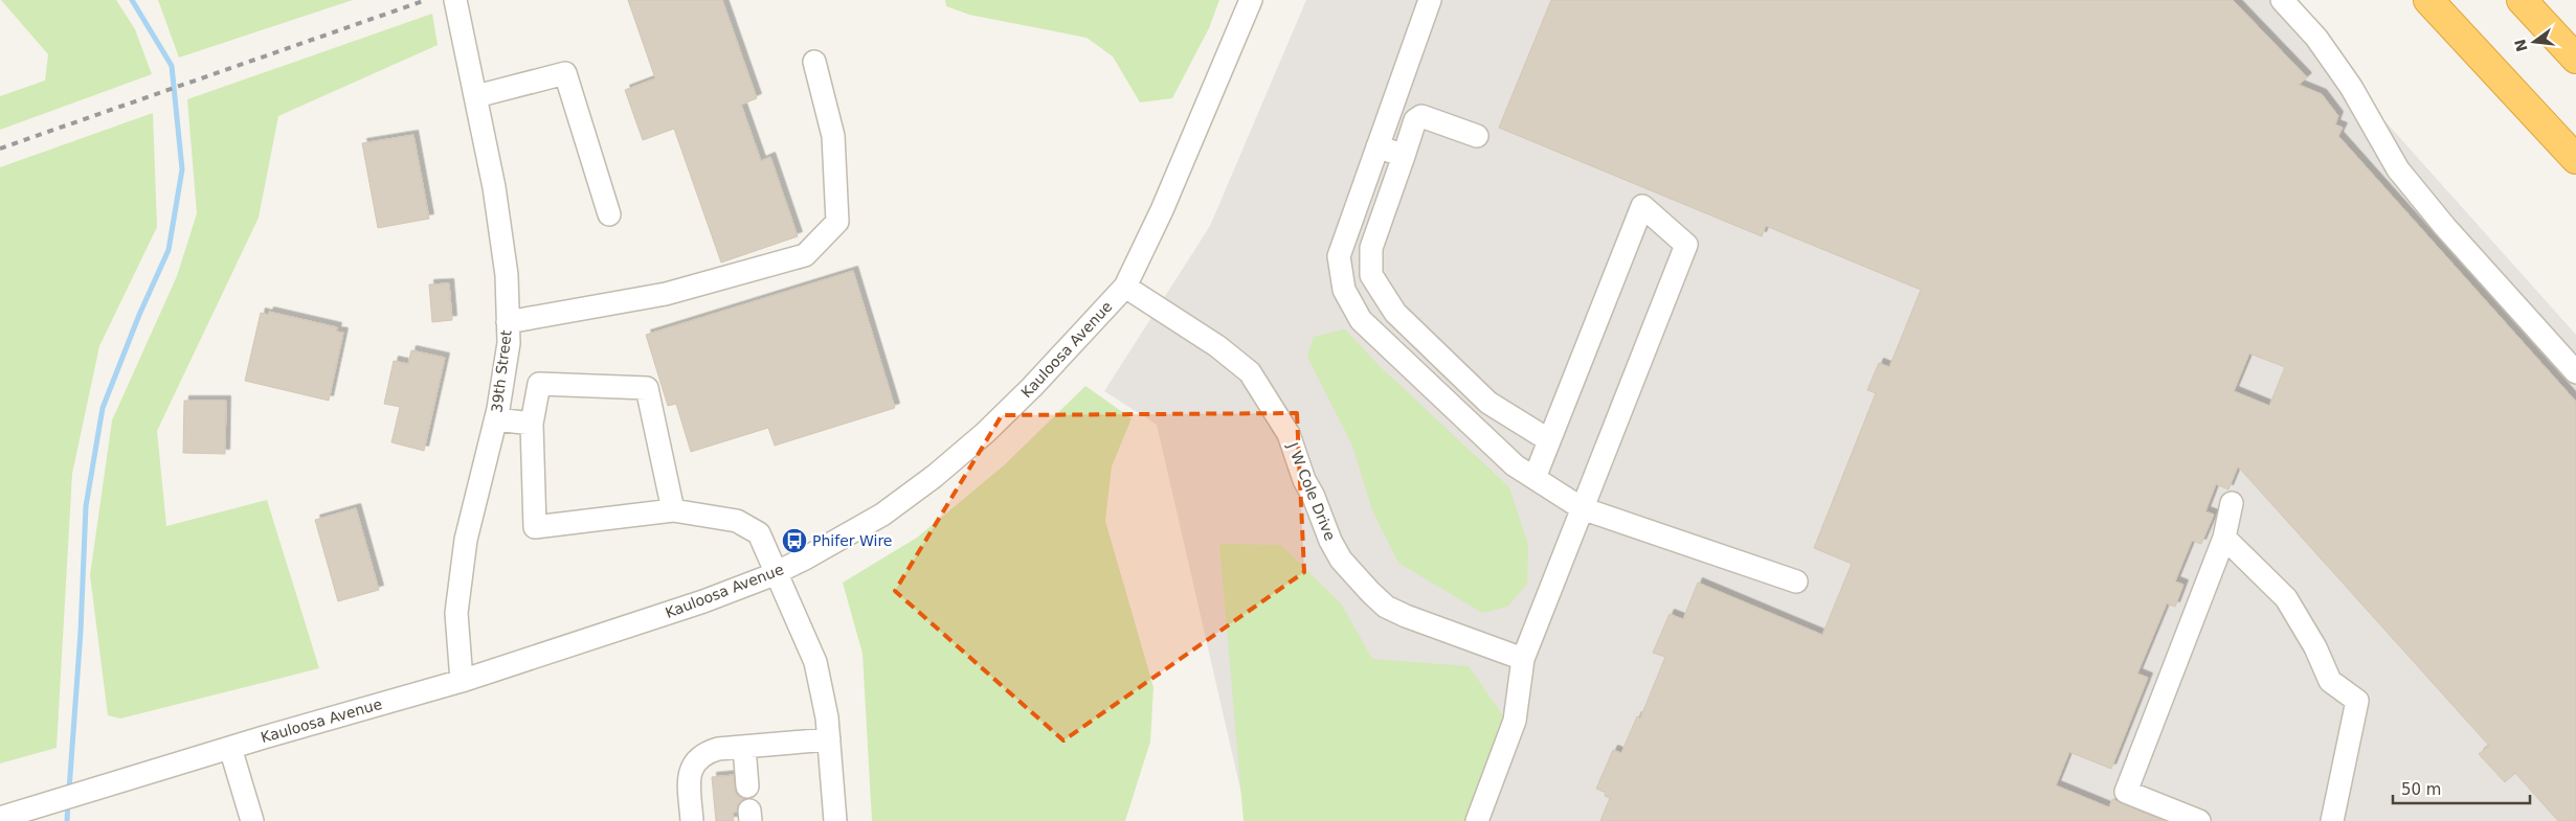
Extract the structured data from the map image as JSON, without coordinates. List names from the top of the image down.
{
  "streets": {
    "street": ["Kauloosa Avenue", "39th Street", "J W Cole Drive"]
  },
  "crossings": [
    ["Kauloosa Avenue", "39th Street"],
    ["Kauloosa Avenue", "J W Cole Drive"]
  ],
  "places": {
    "bus stop": ["Phifer Wire"]
  },
  "scale_bar": "50 m",
  "north": "left"
}
